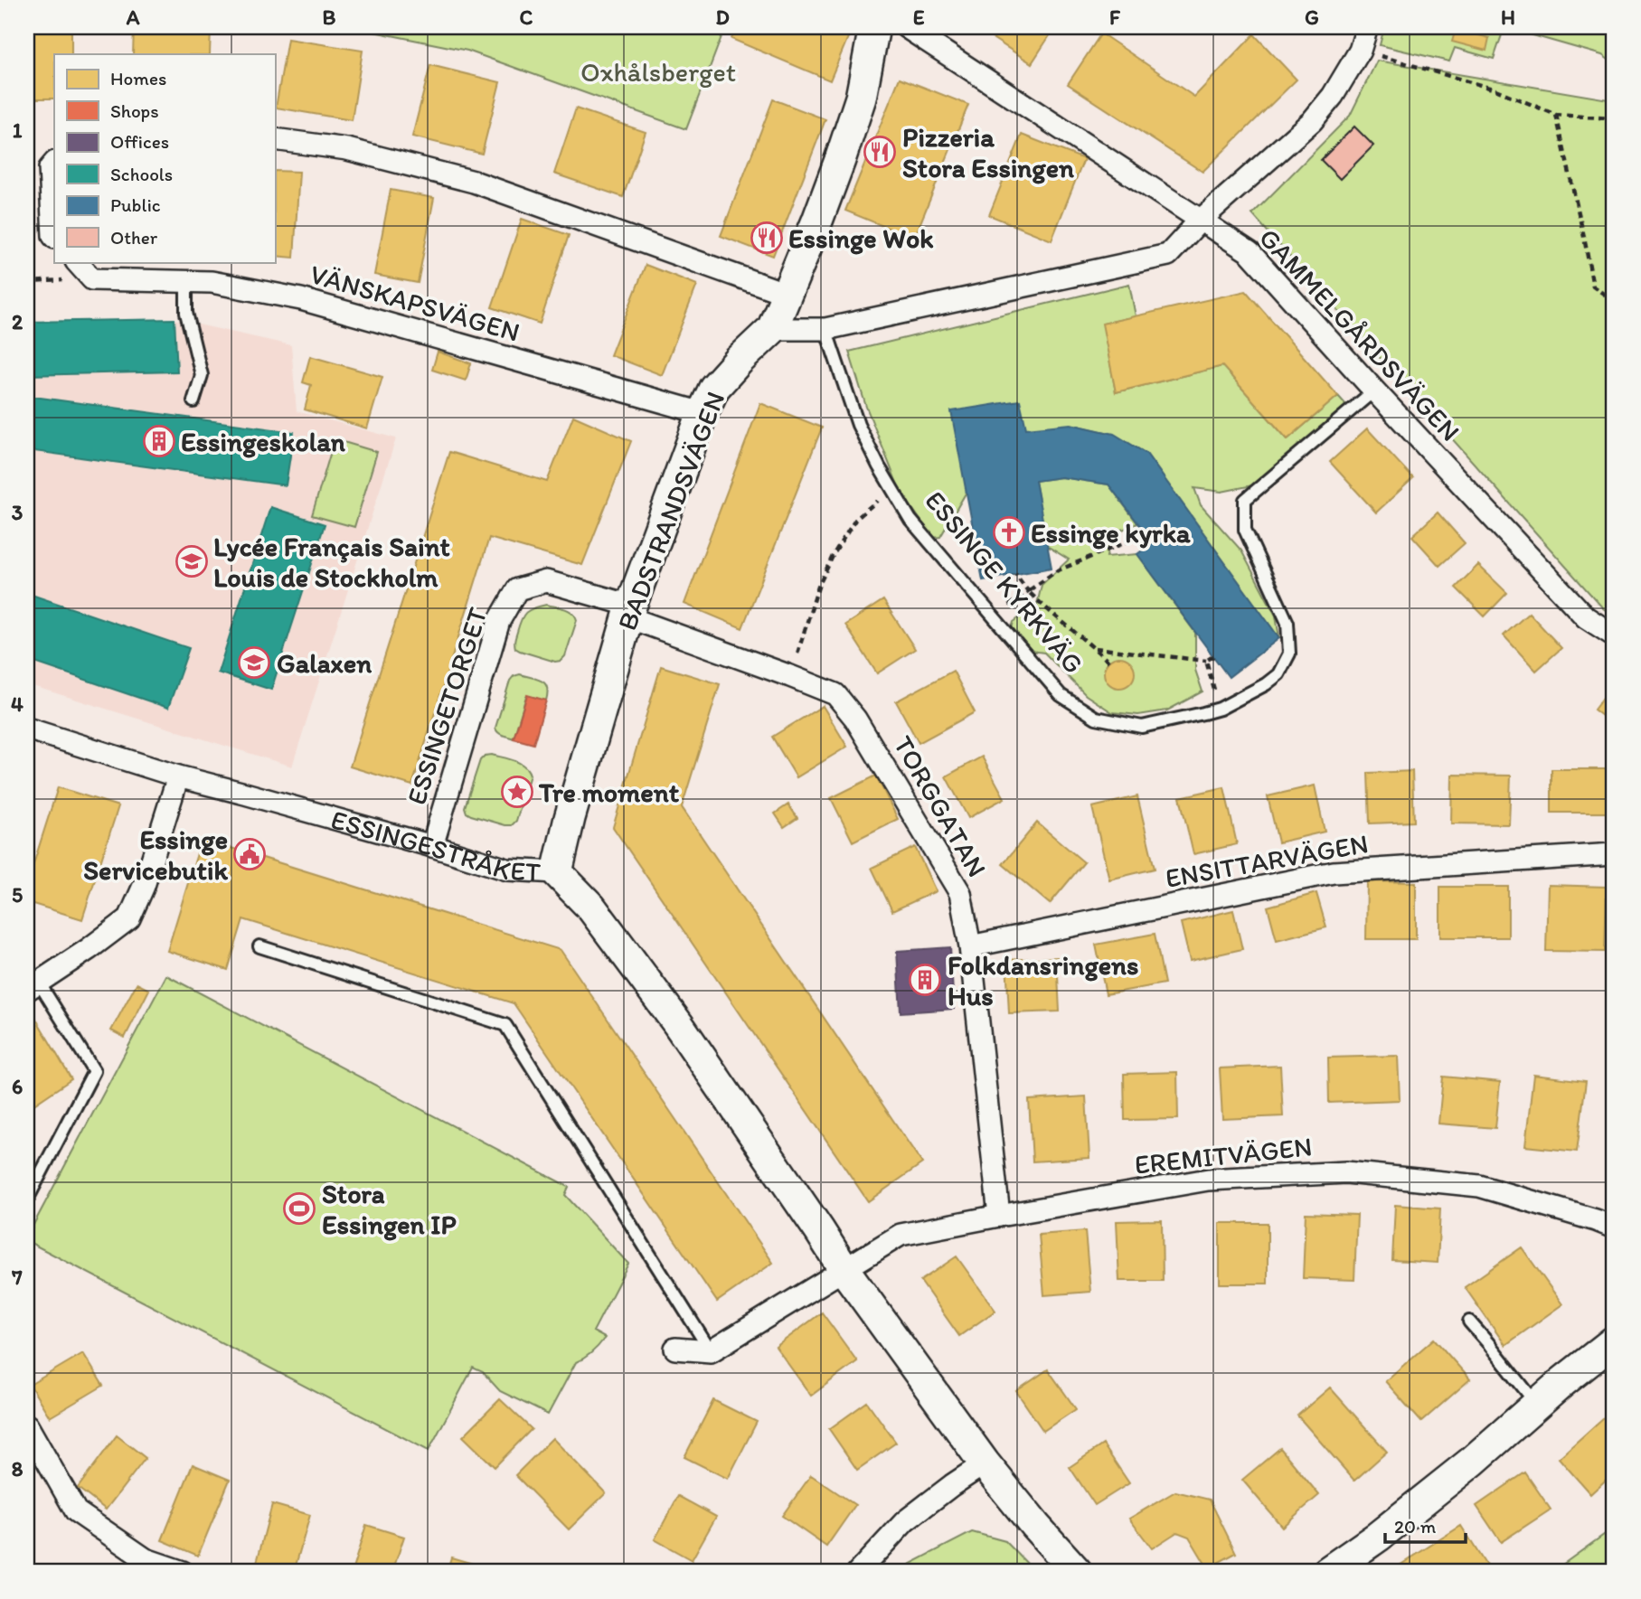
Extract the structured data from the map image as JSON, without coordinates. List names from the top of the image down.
{
  "streets": {
    "street": [
      "VÄNSKAPSVÄGEN",
      "GAMMELGÅRDSVÄGEN",
      "BADSTRANDSVÄGEN",
      "ESSINGETORGET",
      "TORGGATAN",
      "ESSINGESTRÅKET",
      "ENSITTARVÄGEN",
      "EREMITVÄGEN"
    ],
    "lane": ["ESSINGE KYRKVÄG"]
  },
  "crossings": [
    ["VÄNSKAPSVÄGEN", "BADSTRANDSVÄGEN"],
    ["GAMMELGÅRDSVÄGEN", "ESSINGE KYRKVÄG"],
    ["BADSTRANDSVÄGEN", "ESSINGETORGET"],
    ["BADSTRANDSVÄGEN", "TORGGATAN"],
    ["BADSTRANDSVÄGEN", "ESSINGESTRÅKET"],
    ["ESSINGETORGET", "TORGGATAN"],
    ["ESSINGETORGET", "ESSINGESTRÅKET"],
    ["TORGGATAN", "ENSITTARVÄGEN"],
    ["TORGGATAN", "EREMITVÄGEN"],
    ["ESSINGESTRÅKET", "EREMITVÄGEN"]
  ],
  "parks": ["Oxhålsberget"],
  "places": {
    "restaurant": ["Pizzeria Stora Essingen", "Essinge Wok"],
    "building": ["Essingeskolan", "Folkdansringens Hus"],
    "church": ["Essinge kyrka"],
    "school or university": ["Lycée Français Saint Louis de Stockholm", "Galaxen"],
    "place": ["Tre moment"],
    "public building": ["Essinge Servicebutik"],
    "sports": ["Stora Essingen IP"]
  },
  "legend": [
    "Homes",
    "Shops",
    "Offices",
    "Schools",
    "Public",
    "Other"
  ],
  "scale_bar": "20 m",
  "grid": {
    "columns": [
      "A",
      "B",
      "C",
      "D",
      "E",
      "F",
      "G",
      "H"
    ],
    "rows": [
      "1",
      "2",
      "3",
      "4",
      "5",
      "6",
      "7",
      "8"
    ]
  }
}
